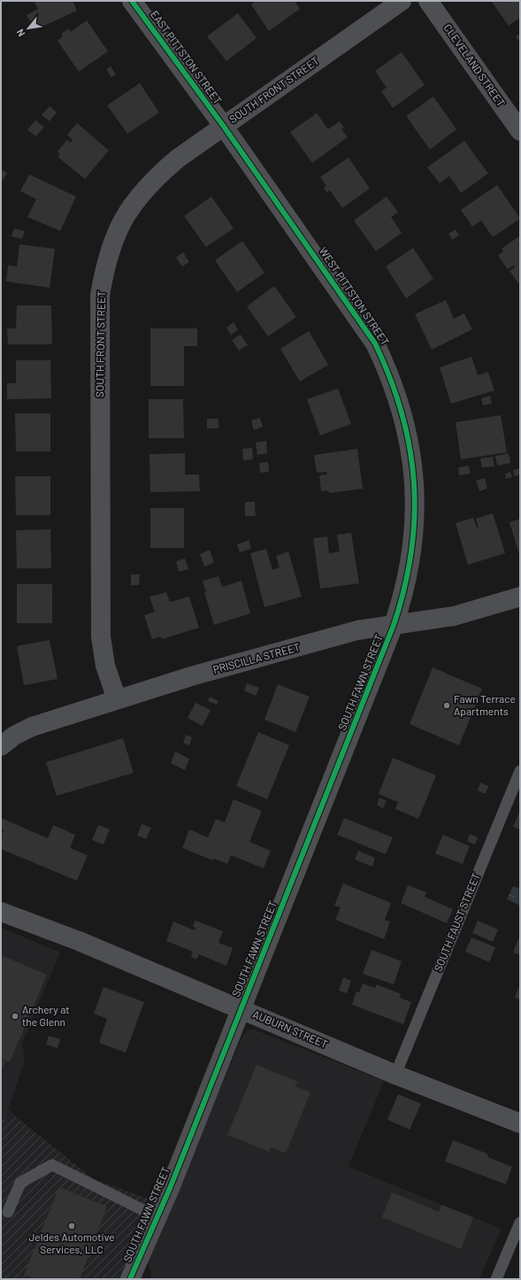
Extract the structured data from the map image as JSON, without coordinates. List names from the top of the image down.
{
  "streets": {
    "street": [
      "EAST PITTSTON STREET",
      "CLEVELAND STREET",
      "SOUTH FRONT STREET",
      "WEST PITTSTON STREET",
      "PRISCILLA STREET",
      "SOUTH FAWN STREET",
      "AUBURN STREET"
    ],
    "lane": ["SOUTH FAUST STREET"]
  },
  "crossings": [
    ["EAST PITTSTON STREET", "SOUTH FRONT STREET"],
    ["EAST PITTSTON STREET", "WEST PITTSTON STREET"],
    ["SOUTH FRONT STREET", "WEST PITTSTON STREET"],
    ["SOUTH FRONT STREET", "PRISCILLA STREET"],
    ["WEST PITTSTON STREET", "PRISCILLA STREET"],
    ["WEST PITTSTON STREET", "SOUTH FAWN STREET"],
    ["PRISCILLA STREET", "SOUTH FAWN STREET"],
    ["SOUTH FAWN STREET", "AUBURN STREET"],
    ["SOUTH FAUST STREET", "AUBURN STREET"]
  ],
  "places": ["Fawn Terrace Apartments", "Archery at the Glenn", "Jeldes Automotive Services, LLC"],
  "north": "bottom left"
}
